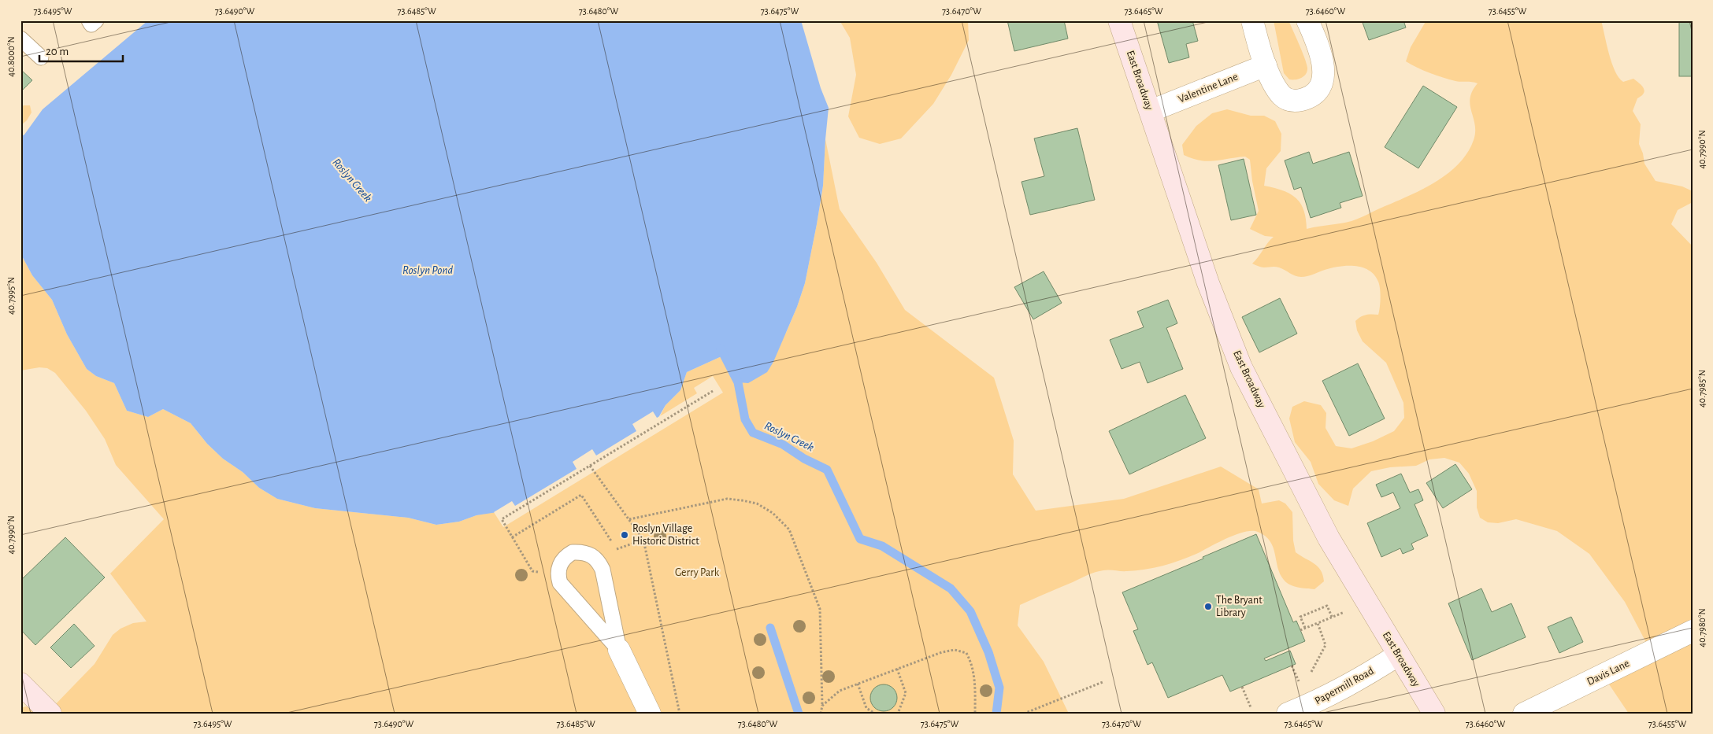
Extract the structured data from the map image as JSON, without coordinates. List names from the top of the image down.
{
  "streets": {
    "main road": ["East Broadway"],
    "street": ["Valentine Lane", "Davis Lane", "Papermill Road"]
  },
  "crossings": [
    ["East Broadway", "Valentine Lane"],
    ["East Broadway", "Papermill Road"]
  ],
  "water": ["Roslyn Creek", "Roslyn Pond"],
  "parks": ["Gerry Park"],
  "places": ["Roslyn Village Historic District", "The Bryant Library"],
  "scale_bar": "20 m",
  "coordinates": [
    "73.6495°W",
    "73.6490°W",
    "73.6485°W",
    "73.6480°W",
    "73.6475°W",
    "73.6470°W",
    "73.6465°W",
    "73.6460°W",
    "73.6455°W",
    "40.8000°N",
    "40.7990°N",
    "40.7995°N",
    "40.7985°N",
    "40.7980°N"
  ]
}
